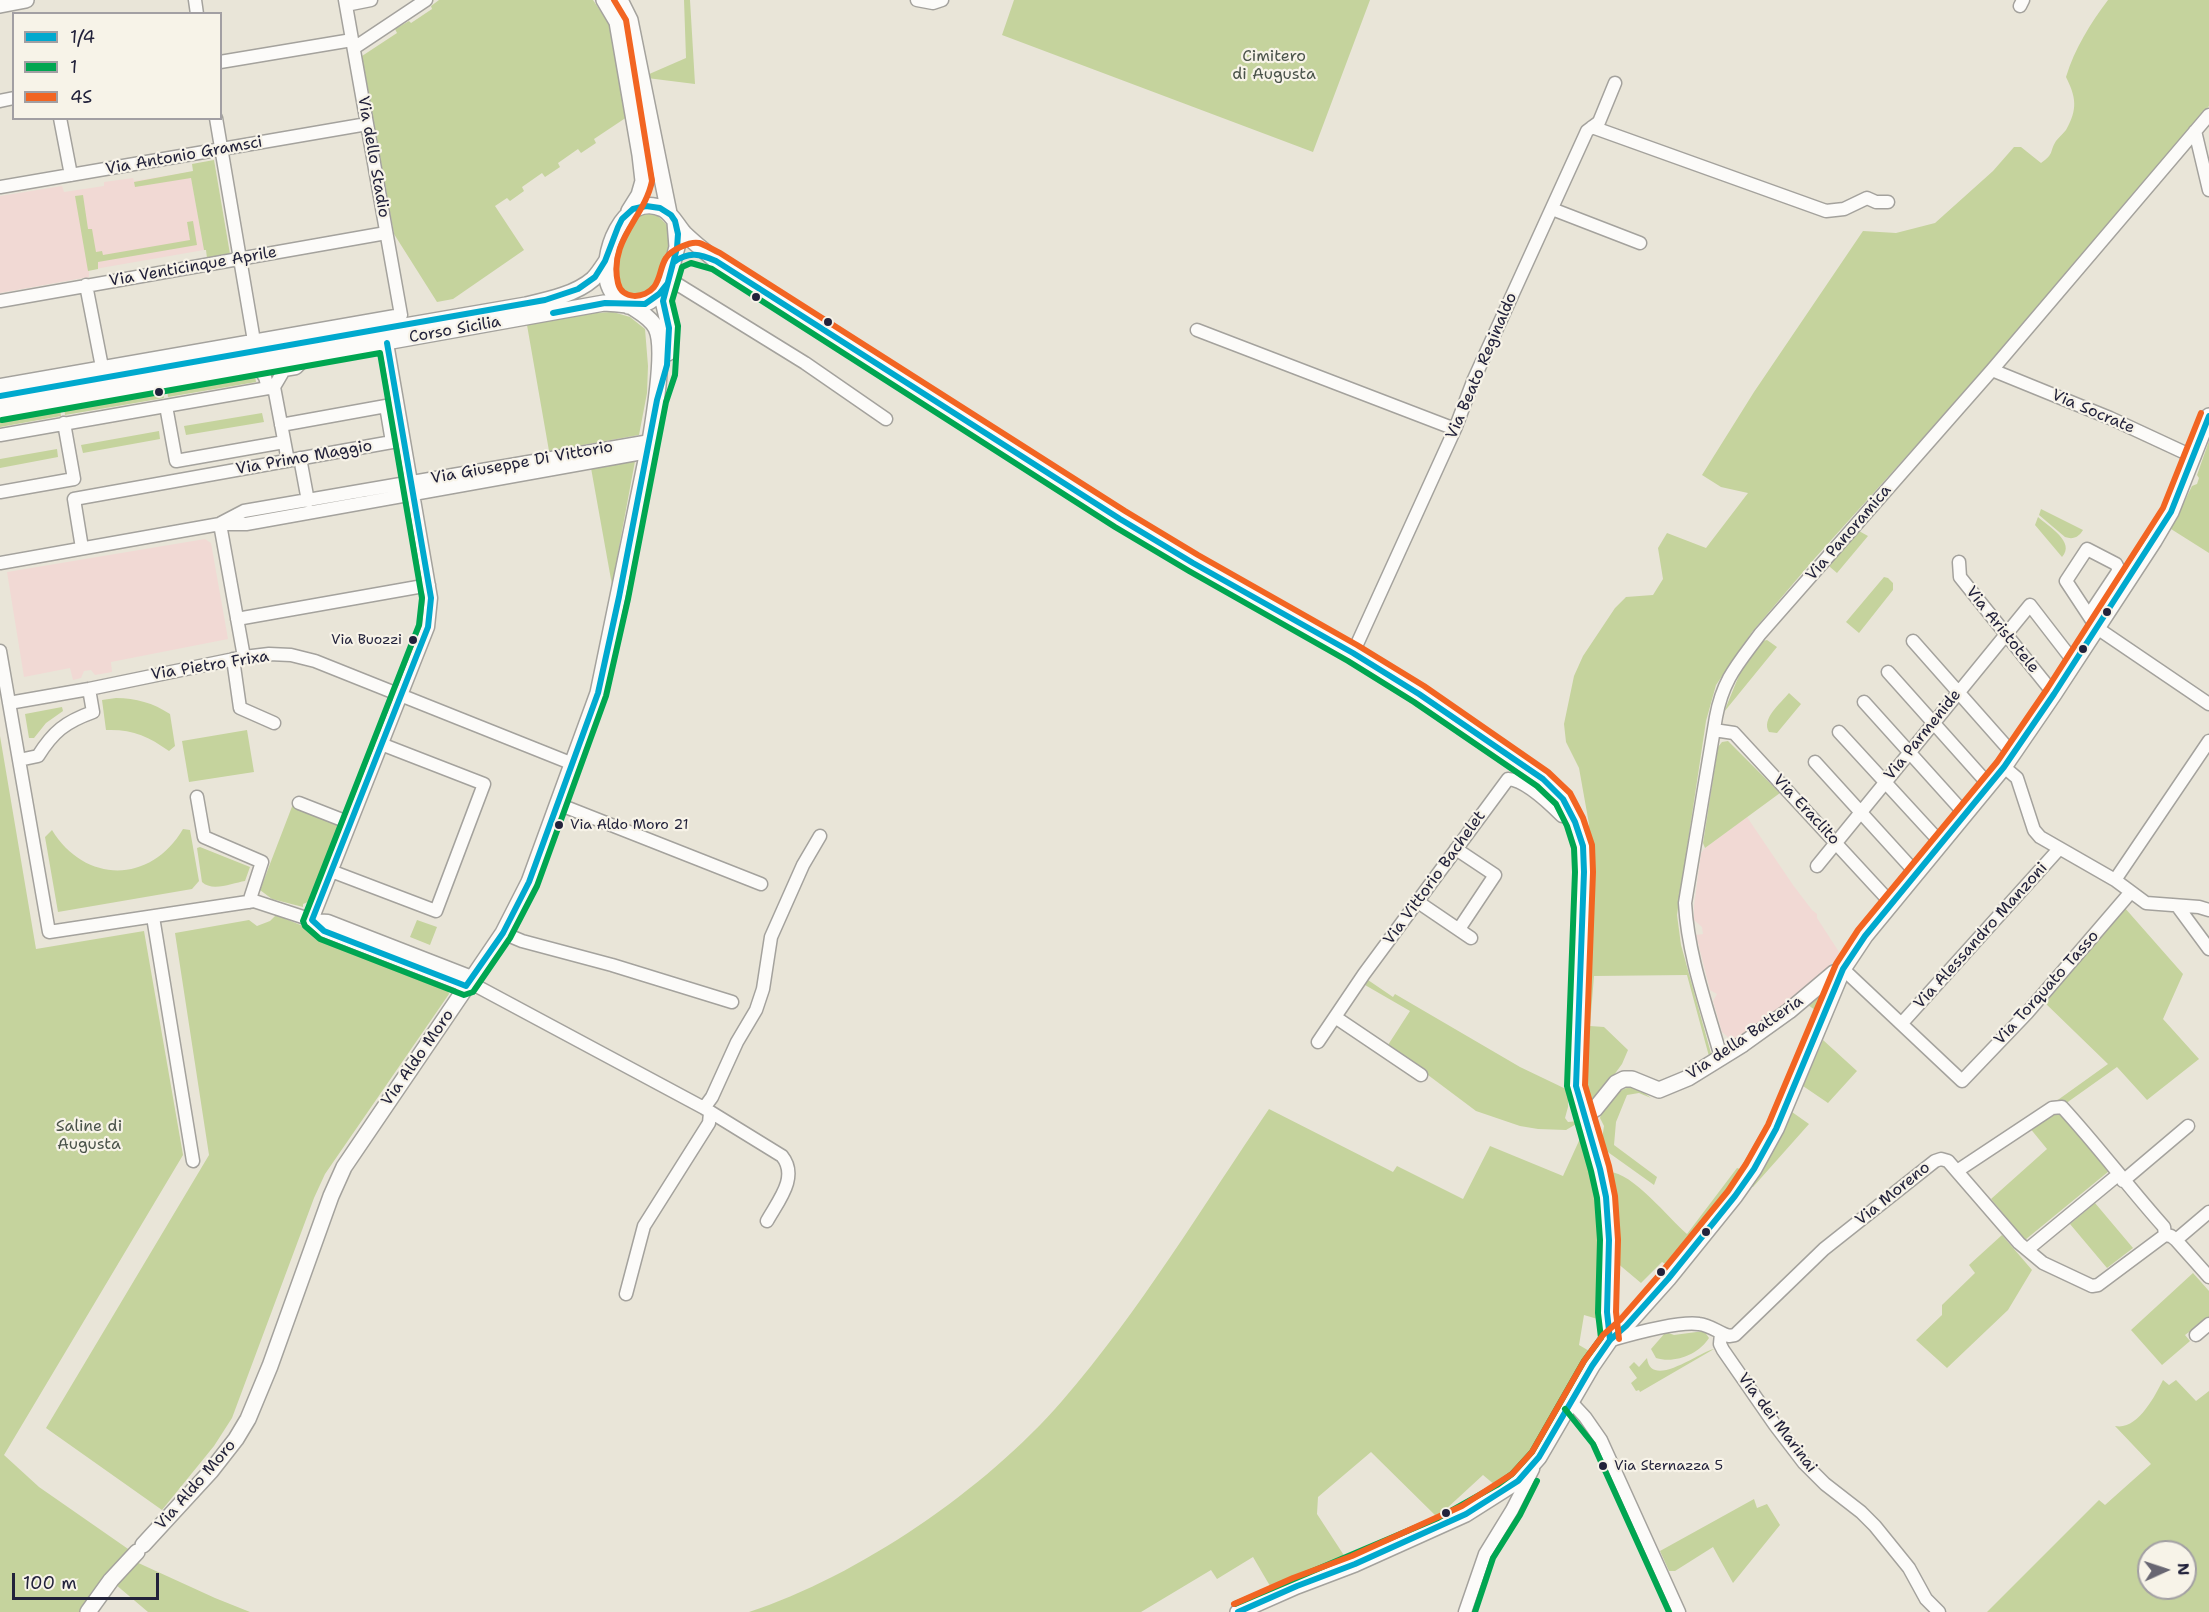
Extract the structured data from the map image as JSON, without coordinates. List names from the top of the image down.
{
  "streets": {
    "main road": ["Corso Sicilia", "Via della Batteria", "Via Aldo Moro"],
    "street": [
      "Via Antonio Gramsci",
      "Via dello Stadio",
      "Via Venticinque Aprile",
      "Via Beato Reginaldo",
      "Via Socrate",
      "Via Primo Maggio",
      "Via Giuseppe Di Vittorio",
      "Via Panoramica",
      "Via Aristotele",
      "Via Pietro Frixa",
      "Via Parmenide",
      "Via Eraclito",
      "Via Vittorio Bachelet",
      "Via Alessandro Manzoni",
      "Via Torquato Tasso",
      "Via Moreno",
      "Via dei Marinai"
    ]
  },
  "crossings": [
    ["Via Antonio Gramsci", "Via dello Stadio"],
    ["Via dello Stadio", "Via Venticinque Aprile"],
    ["Via Socrate", "Via Panoramica"],
    ["Via Primo Maggio", "Via Giuseppe Di Vittorio"],
    ["Via Giuseppe Di Vittorio", "Via Aldo Moro"],
    ["Via Panoramica", "Via Eraclito"],
    ["Via Panoramica", "Via della Batteria"],
    ["Via Aristotele", "Via Parmenide"],
    ["Via Pietro Frixa", "Via Aldo Moro"],
    ["Via Parmenide", "Via Eraclito"],
    ["Via Alessandro Manzoni", "Via Torquato Tasso"],
    ["Via Moreno", "Via dei Marinai"]
  ],
  "parks": ["Cimitero di Augusta", "Saline di Augusta"],
  "places": ["Via Buozzi", "Via Aldo Moro 21", "Via Sternazza 5"],
  "lines": ["transit line 4S", "transit line 1/4", "transit line 1"],
  "legend": ["1/4", "1", "4S"],
  "scale_bar": "100 m",
  "north": "right"
}
